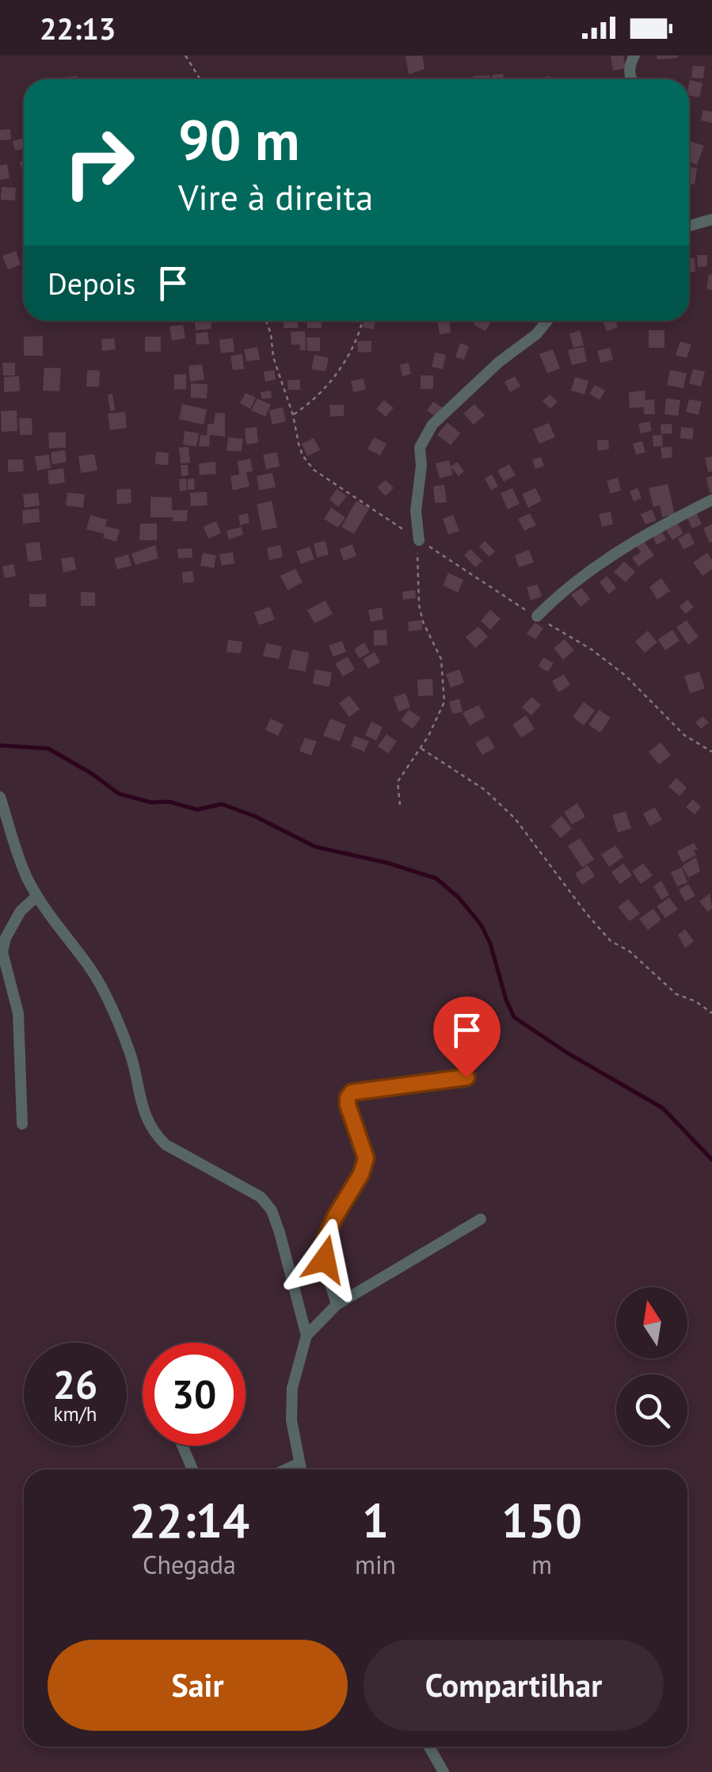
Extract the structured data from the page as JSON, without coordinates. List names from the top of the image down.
{
  "north": "top",
  "page": {
    "status": "22:13",
    "turn": ["90 m", "Vire à direita"],
    "then": "Depois",
    "speed": "26 km/h",
    "limit": "30",
    "eta": [
      "22:14",
      "Chegada",
      "1",
      "min",
      "150",
      "m"
    ],
    "buttons": ["Sair", "Compartilhar"]
  }
}
